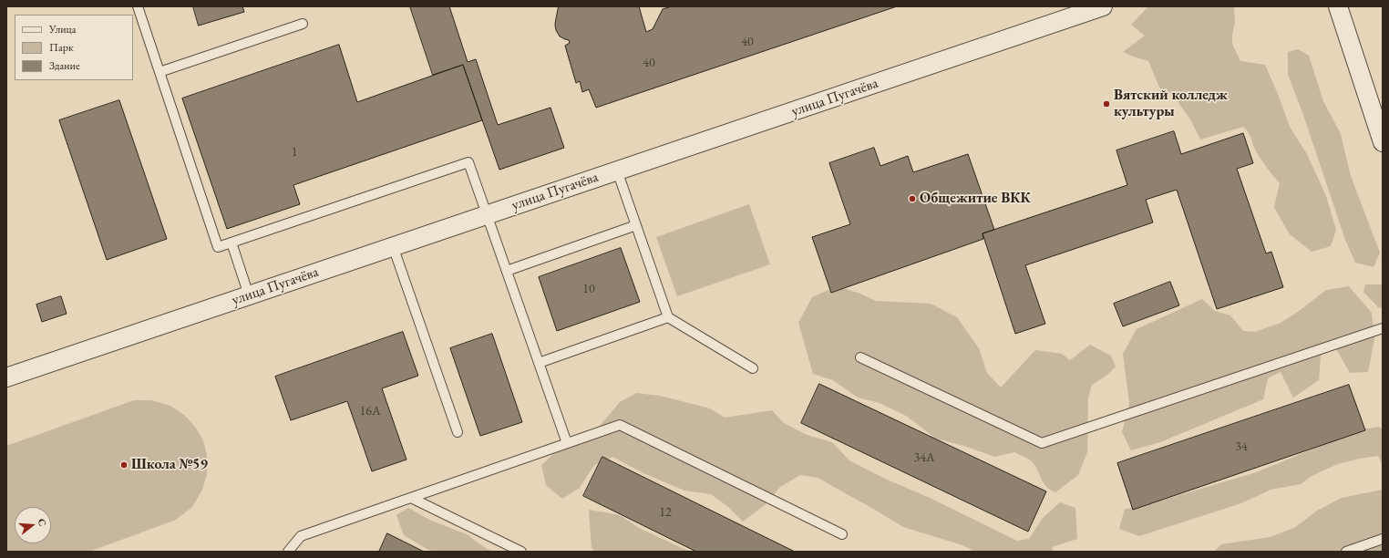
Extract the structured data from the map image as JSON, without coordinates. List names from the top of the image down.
{
  "streets": {
    "street": ["улица Пугачёва"]
  },
  "places": ["Вятский колледж культуры", "Общежитие ВКК", "Школа №59"],
  "house_numbers": [
    "40",
    "40",
    "1",
    "10",
    "16А",
    "34",
    "34А",
    "12"
  ],
  "legend": ["Улица", "Парк", "Здание"],
  "north": "right"
}
